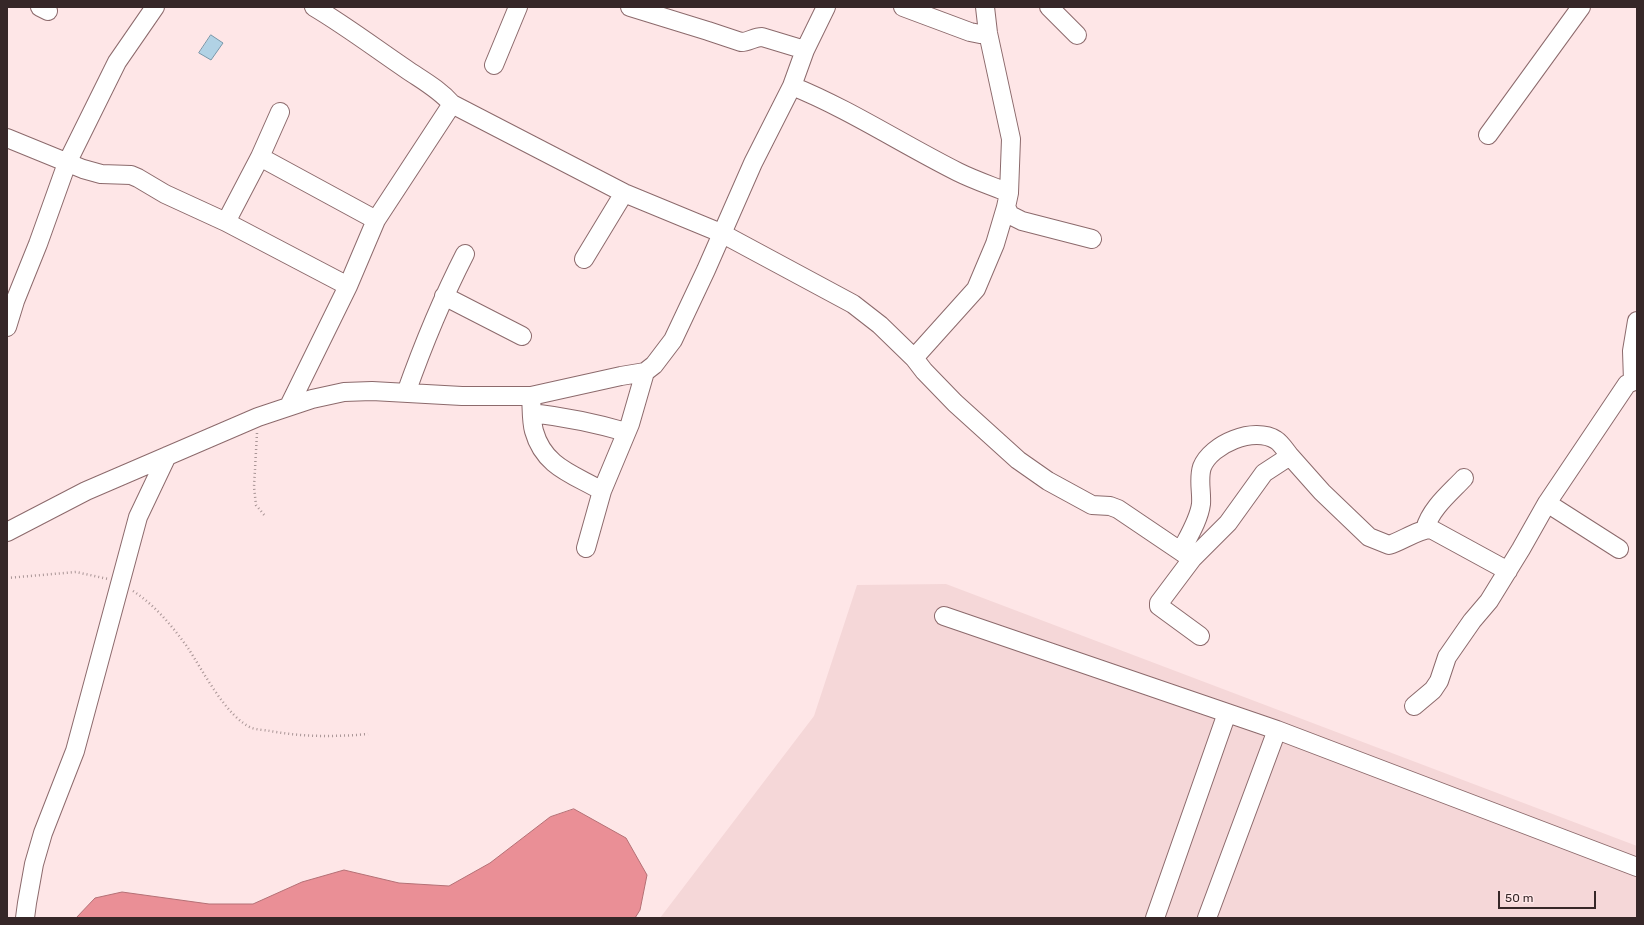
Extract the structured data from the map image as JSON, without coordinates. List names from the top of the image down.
{
  "scale_bar": "50 m"
}
